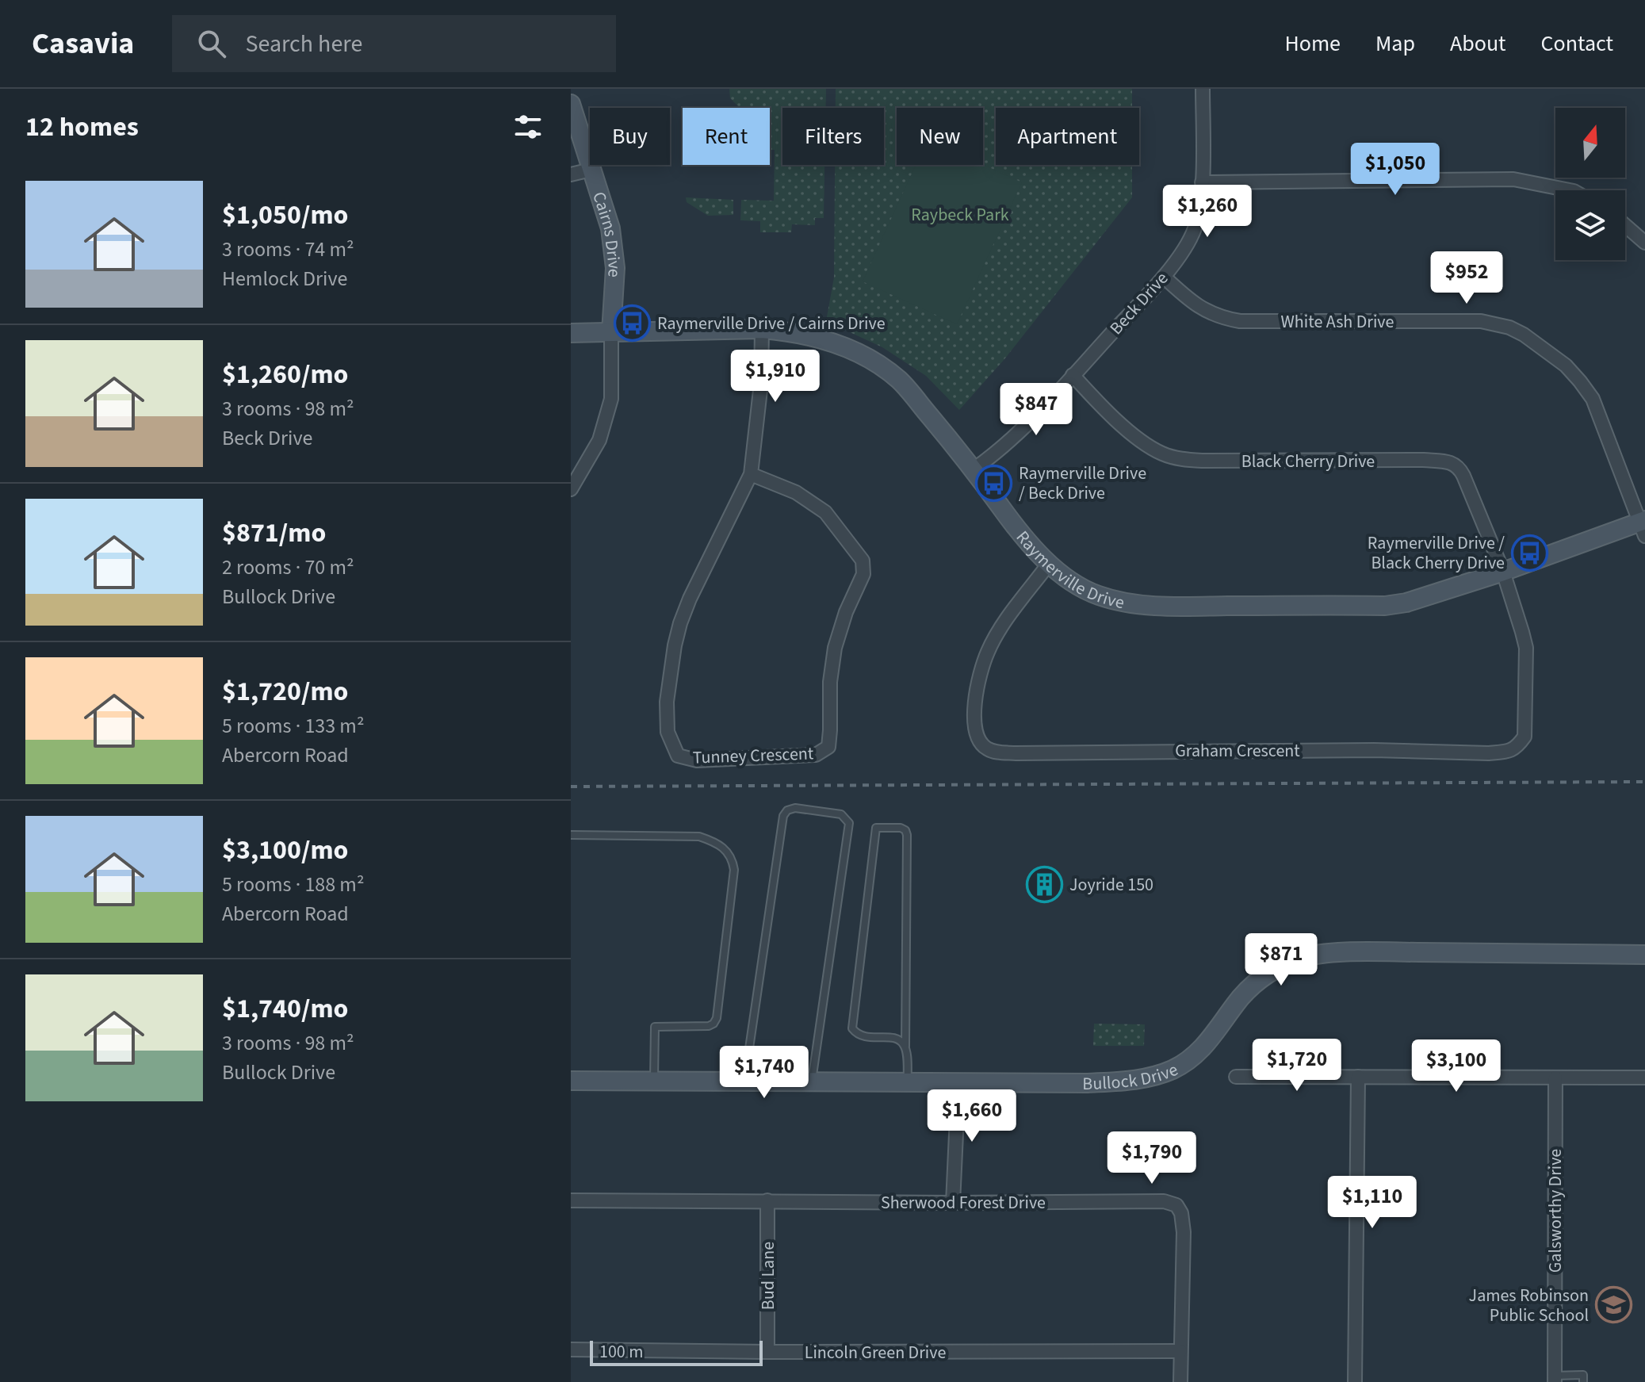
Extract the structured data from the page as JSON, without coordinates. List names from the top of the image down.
{
  "streets": {
    "street": [
      "Cairns Drive",
      "Beck Drive",
      "White Ash Drive",
      "Black Cherry Drive",
      "Raymerville Drive",
      "Graham Crescent",
      "Tunney Crescent",
      "Bullock Drive",
      "Sherwood Forest Drive",
      "Galsworthy Drive",
      "Bud Lane",
      "Lincoln Green Drive"
    ]
  },
  "crossings": [
    ["Cairns Drive", "Raymerville Drive"],
    ["Beck Drive", "White Ash Drive"],
    ["Beck Drive", "Black Cherry Drive"],
    ["Beck Drive", "Raymerville Drive"],
    ["White Ash Drive", "Raymerville Drive"],
    ["Black Cherry Drive", "Raymerville Drive"],
    ["Black Cherry Drive", "Graham Crescent"],
    ["Raymerville Drive", "Graham Crescent"],
    ["Raymerville Drive", "Tunney Crescent"],
    ["Sherwood Forest Drive", "Bud Lane"],
    ["Sherwood Forest Drive", "Lincoln Green Drive"],
    ["Bud Lane", "Lincoln Green Drive"]
  ],
  "parks": ["Raybeck Park"],
  "places": {
    "bus stop": ["Raymerville Drive / Cairns Drive", "Raymerville Drive / Beck Drive", "Raymerville Drive / Black Cherry Drive"],
    "building": ["Joyride 150"],
    "school or university": ["James Robinson Public School"]
  },
  "scale_bar": "100 m",
  "north": "top",
  "page": {
    "header": "Casavia",
    "search": "Search here",
    "nav": [
      "Home",
      "Map",
      "About",
      "Contact"
    ],
    "heading": "12 homes",
    "chip": [
      "Buy",
      "Rent",
      "Filters",
      "New",
      "Apartment"
    ],
    "price": [
      "$1,050",
      "$1,260",
      "$952",
      "$1,910",
      "$847",
      "$871",
      "$1,720",
      "$3,100",
      "$1,740",
      "$1,660",
      "$1,790",
      "$1,110"
    ],
    "list": [
      {
        "name": "$1,050/mo",
        "note": "3 rooms · 74 m² · Hemlock Drive"
      },
      {
        "name": "$1,260/mo",
        "note": "3 rooms · 98 m² · Beck Drive"
      },
      {
        "name": "$871/mo",
        "note": "2 rooms · 70 m² · Bullock Drive"
      },
      {
        "name": "$1,720/mo",
        "note": "5 rooms · 133 m² · Abercorn Road"
      },
      {
        "name": "$3,100/mo",
        "note": "5 rooms · 188 m² · Abercorn Road"
      },
      {
        "name": "$1,740/mo",
        "note": "3 rooms · 98 m² · Bullock Drive"
      }
    ],
    "scale": "100 m"
  }
}
